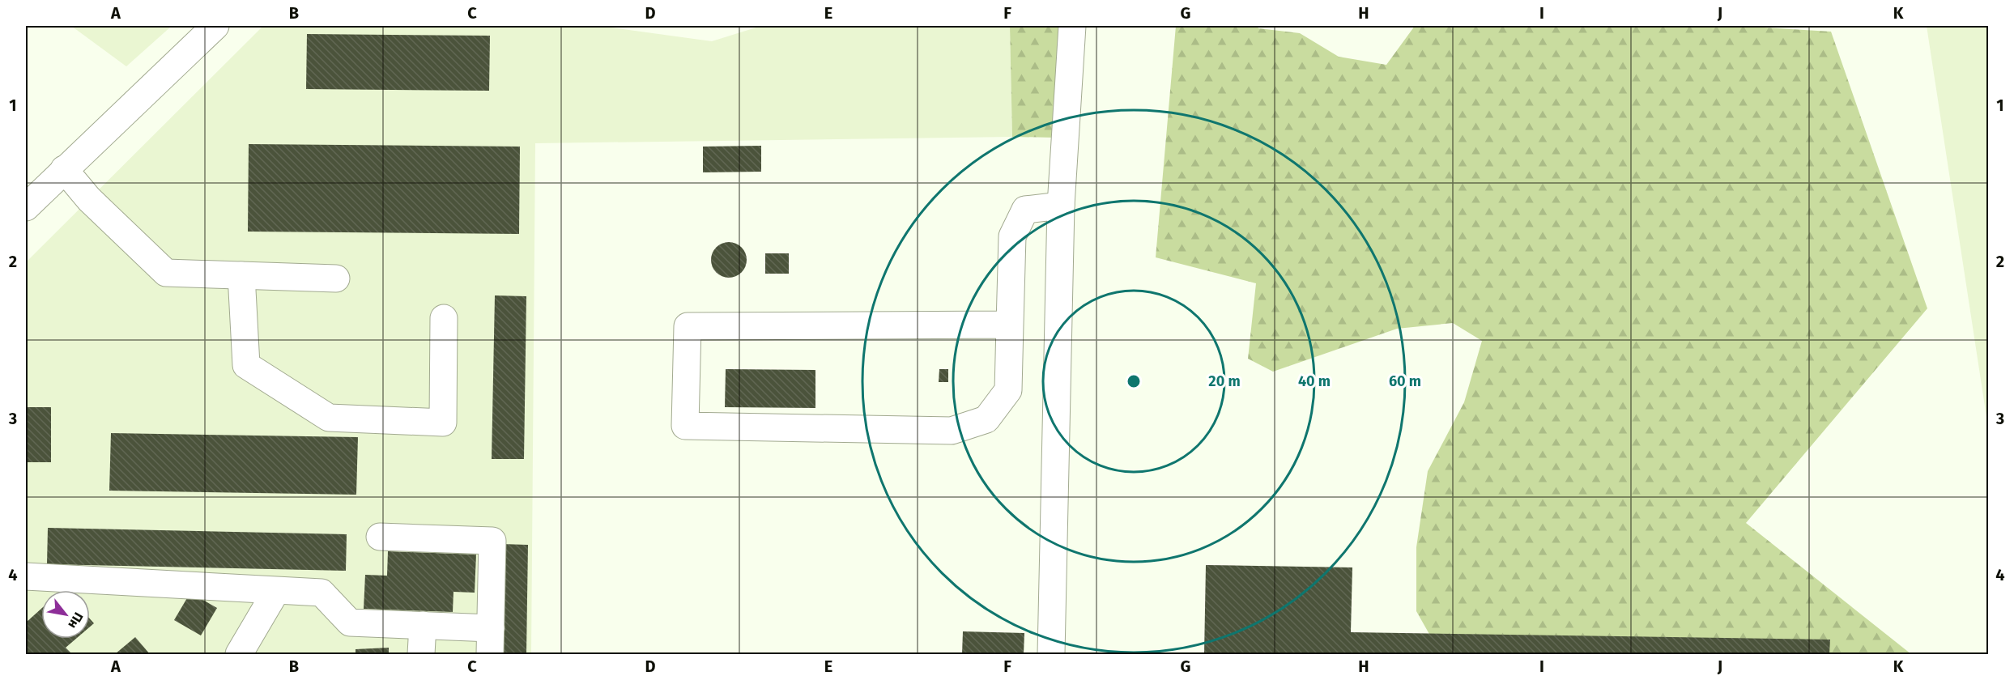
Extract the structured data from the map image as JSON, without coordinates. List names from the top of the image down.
{
  "north": "bottom right",
  "grid": {
    "columns": [
      "A",
      "B",
      "C",
      "D",
      "E",
      "F",
      "G",
      "H",
      "I",
      "J",
      "K"
    ],
    "rows": [
      "1",
      "2",
      "3",
      "4"
    ]
  },
  "rings": ["20 m", "40 m", "60 m"]
}
